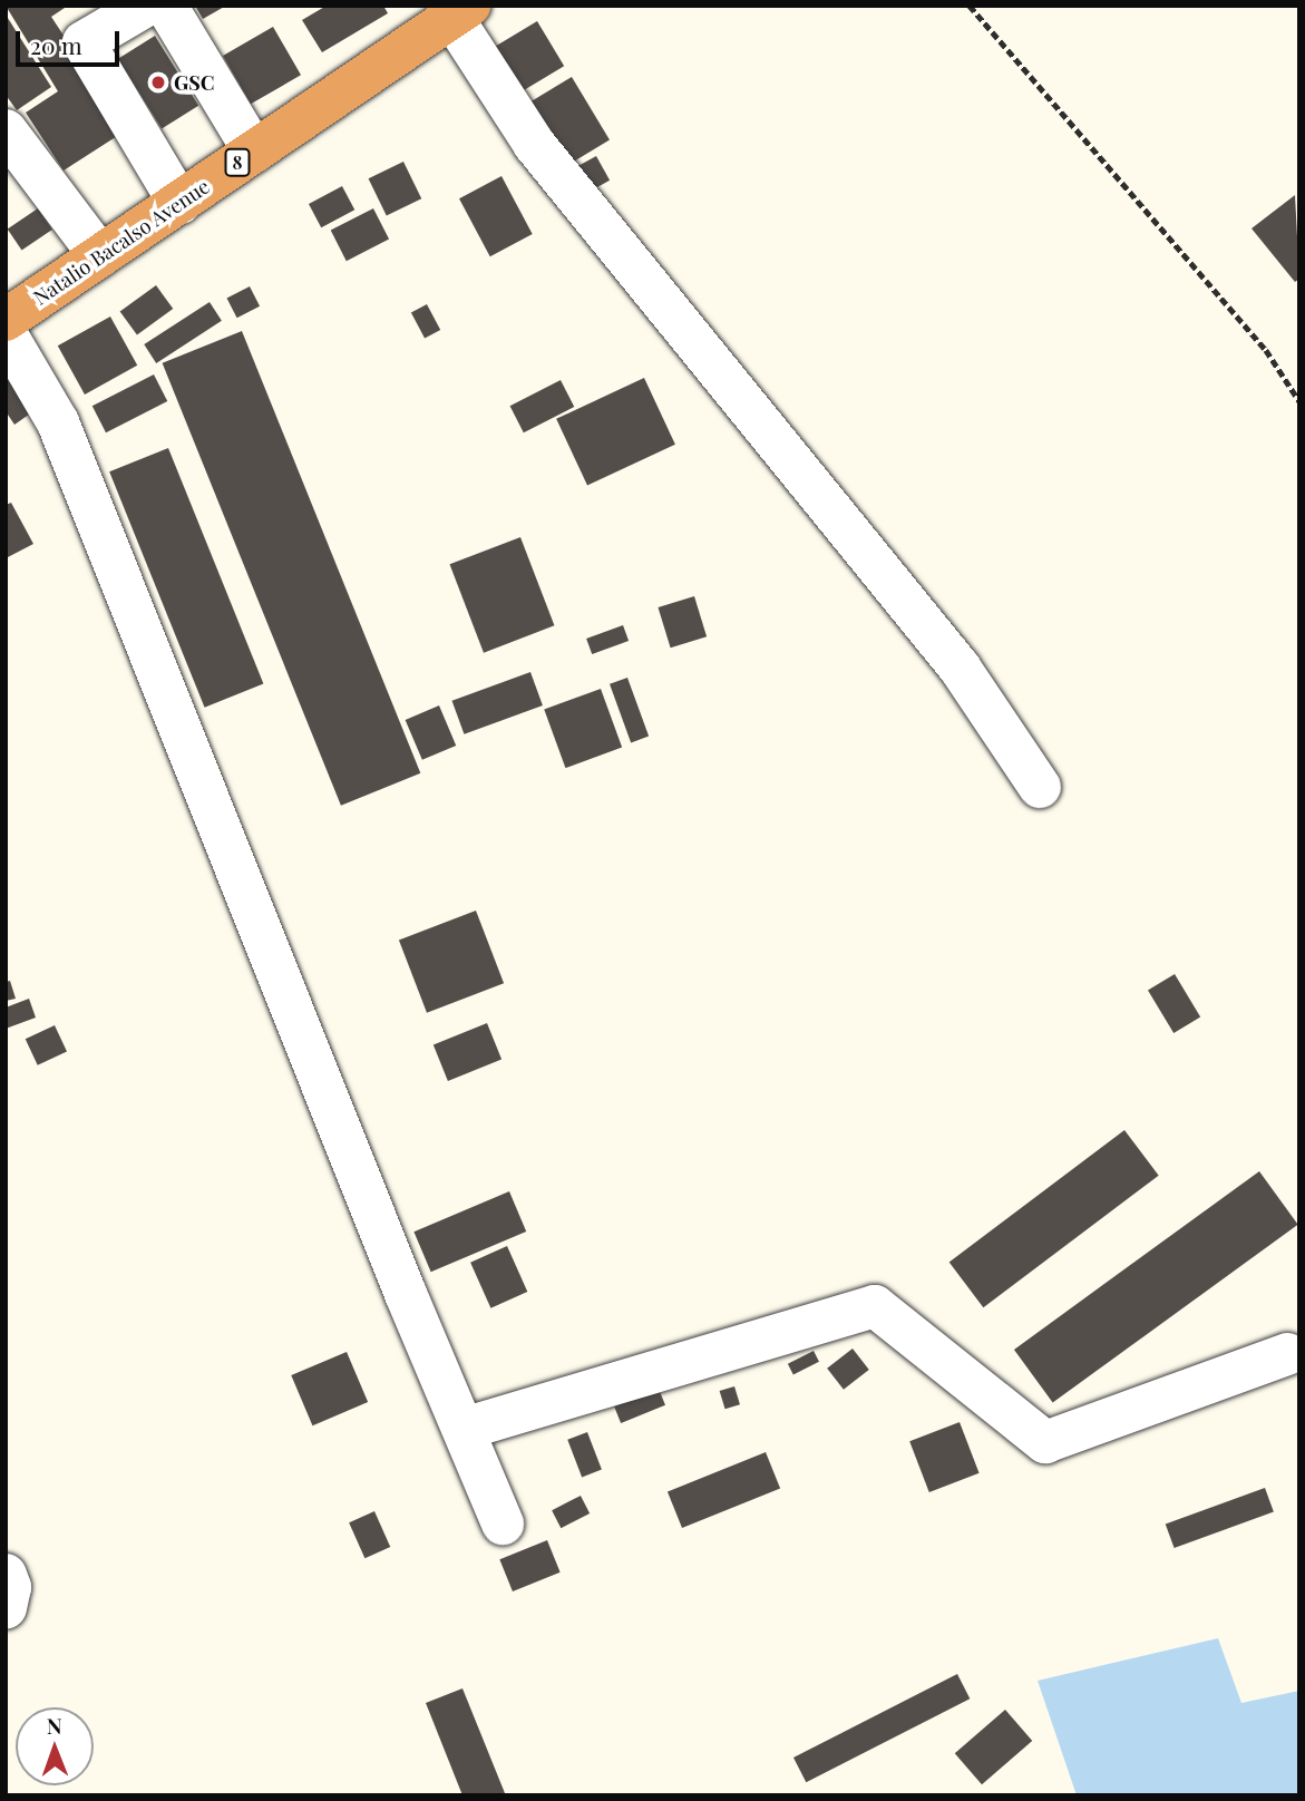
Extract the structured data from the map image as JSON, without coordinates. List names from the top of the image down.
{
  "streets": {
    "highway": ["8", "Natalio Bacalso Avenue"]
  },
  "places": ["GSC"],
  "scale_bar": "20 m",
  "north": "top"
}
